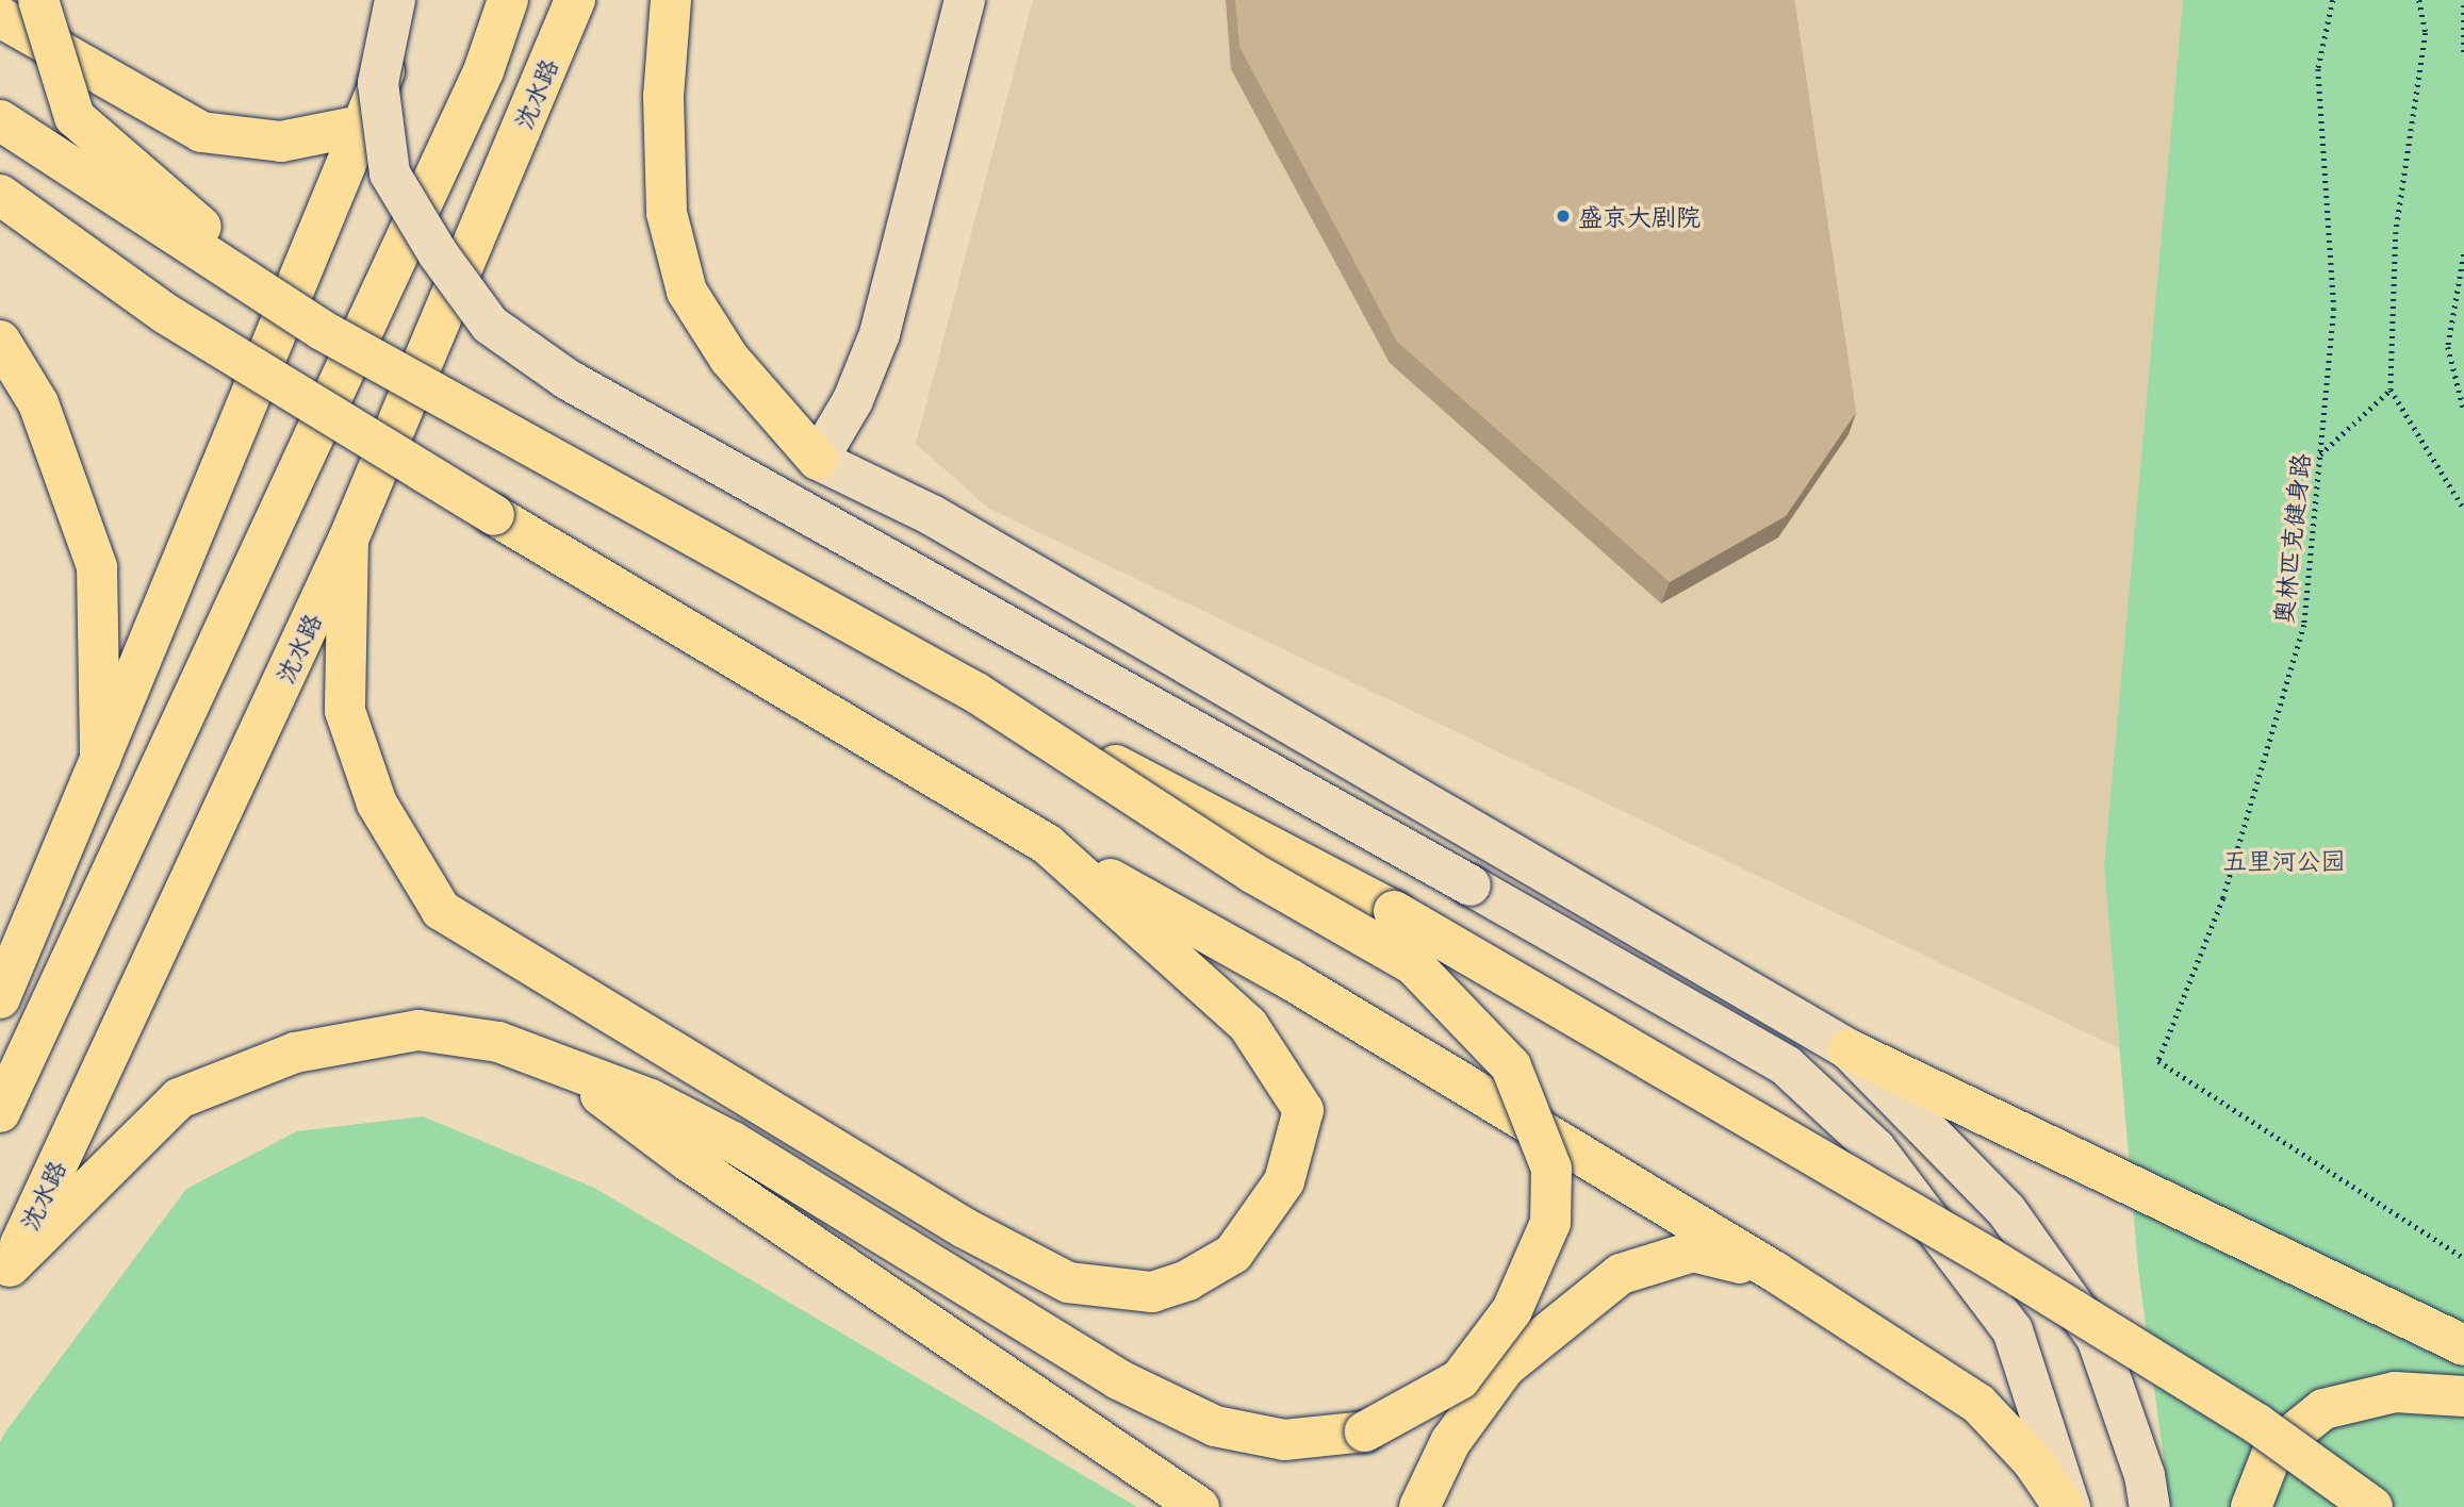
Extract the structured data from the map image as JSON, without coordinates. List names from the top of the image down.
{
  "streets": {
    "highway": ["沈水路"],
    "path": ["奥林匹克健身路"]
  },
  "parks": ["五里河公园"],
  "places": ["盛京大剧院"]
}
